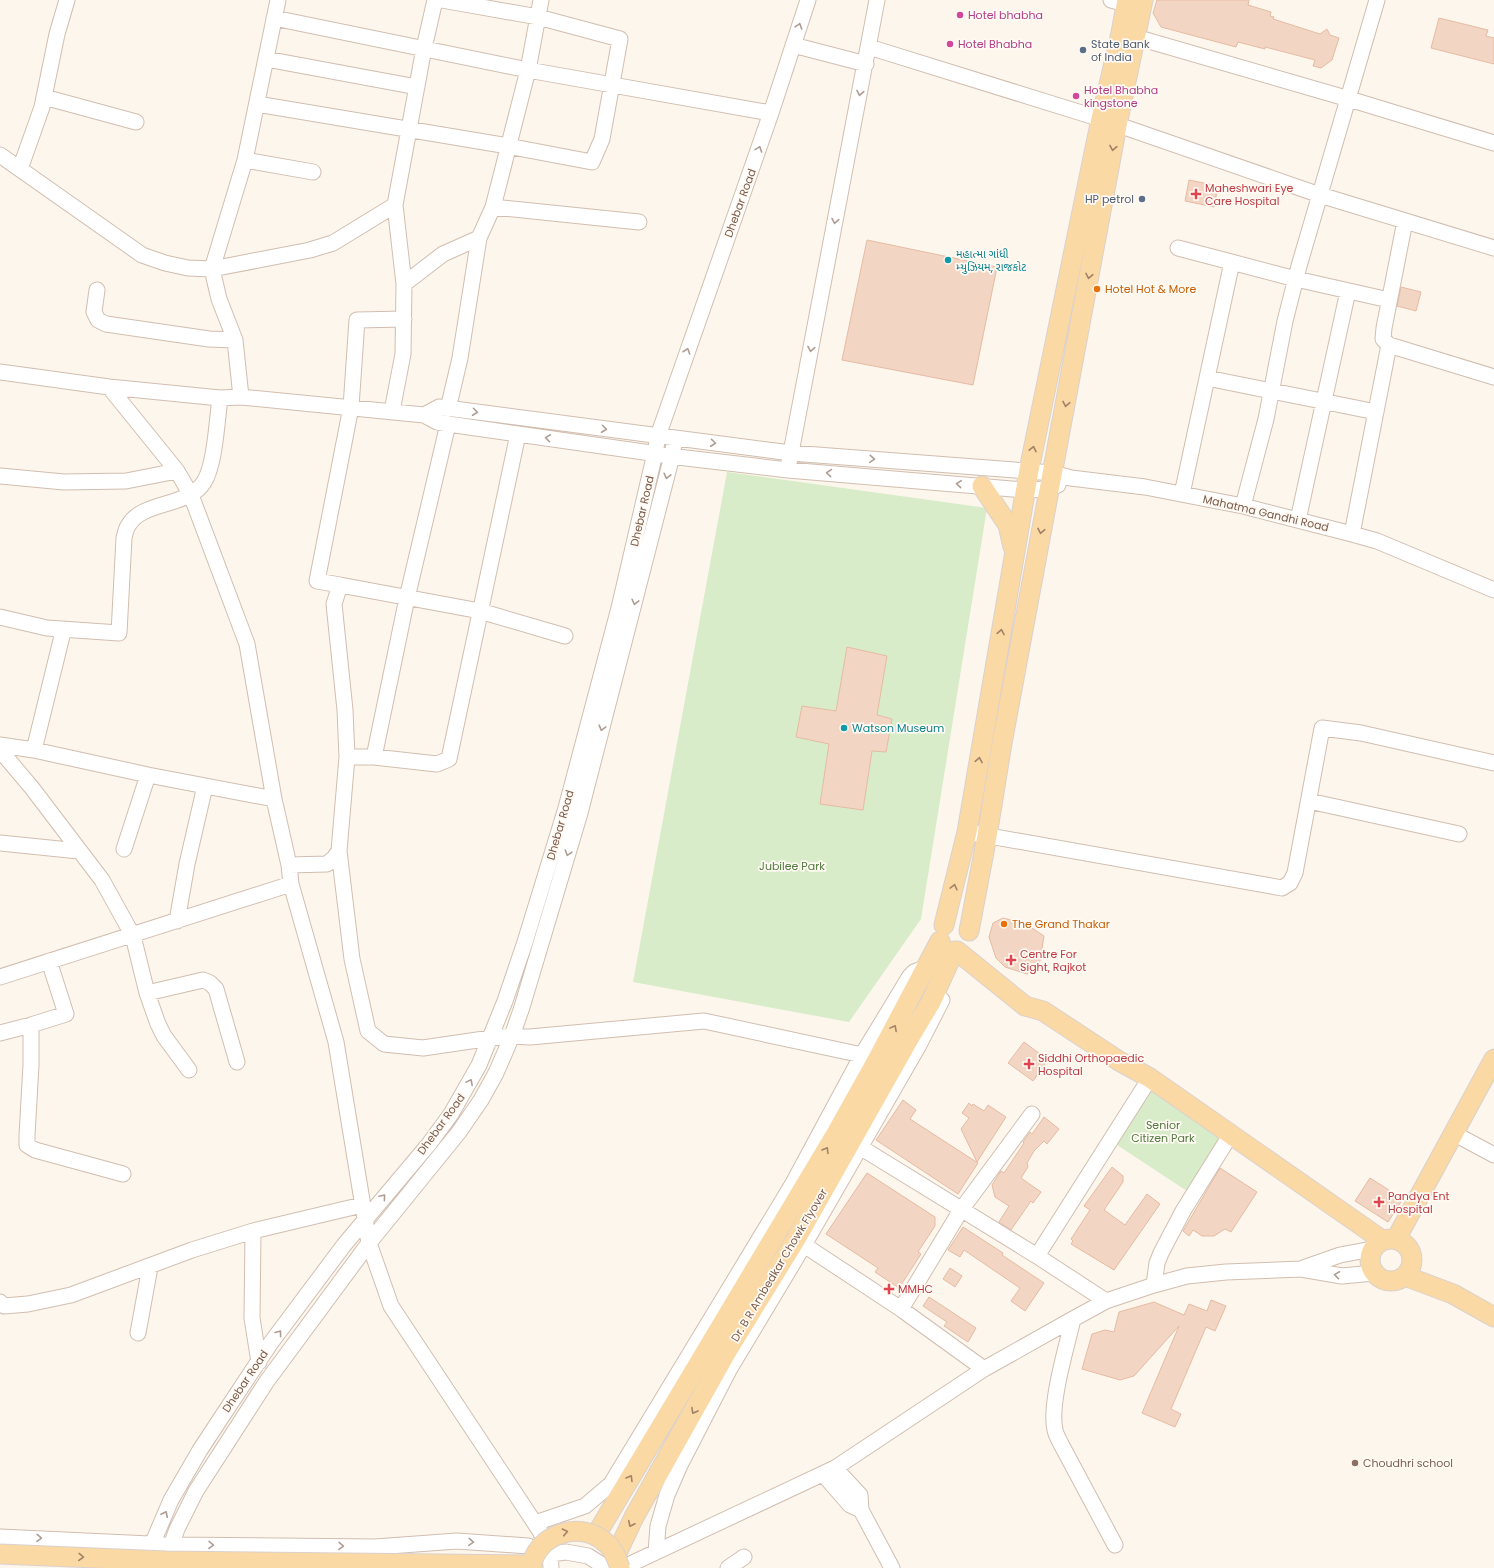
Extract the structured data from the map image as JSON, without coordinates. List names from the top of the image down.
{
  "streets": {
    "main road": ["Dr. B R Ambedkar Chowk Flyover"],
    "street": ["Dhebar Road", "Mahatma Gandhi Road"]
  },
  "crossings": [
    ["Dhebar Road", "Mahatma Gandhi Road"]
  ],
  "parks": ["Jubilee Park", "Senior Citizen Park"],
  "places": {
    "other": [
      "Hotel bhabha",
      "Hotel Bhabha",
      "State Bank of India",
      "Hotel Bhabha kingstone",
      "HP petrol",
      "મહાત્મા ગાંધી મ્યુઝિયમ, રાજકોટ",
      "Hotel Hot & More",
      "Watson Museum",
      "The Grand Thakar",
      "Choudhri school"
    ],
    "health": [
      "Maheshwari Eye Care Hospital",
      "Centre For Sight, Rajkot",
      "Siddhi Orthopaedic Hospital",
      "Pandya Ent Hospital",
      "MMHC"
    ]
  }
}
